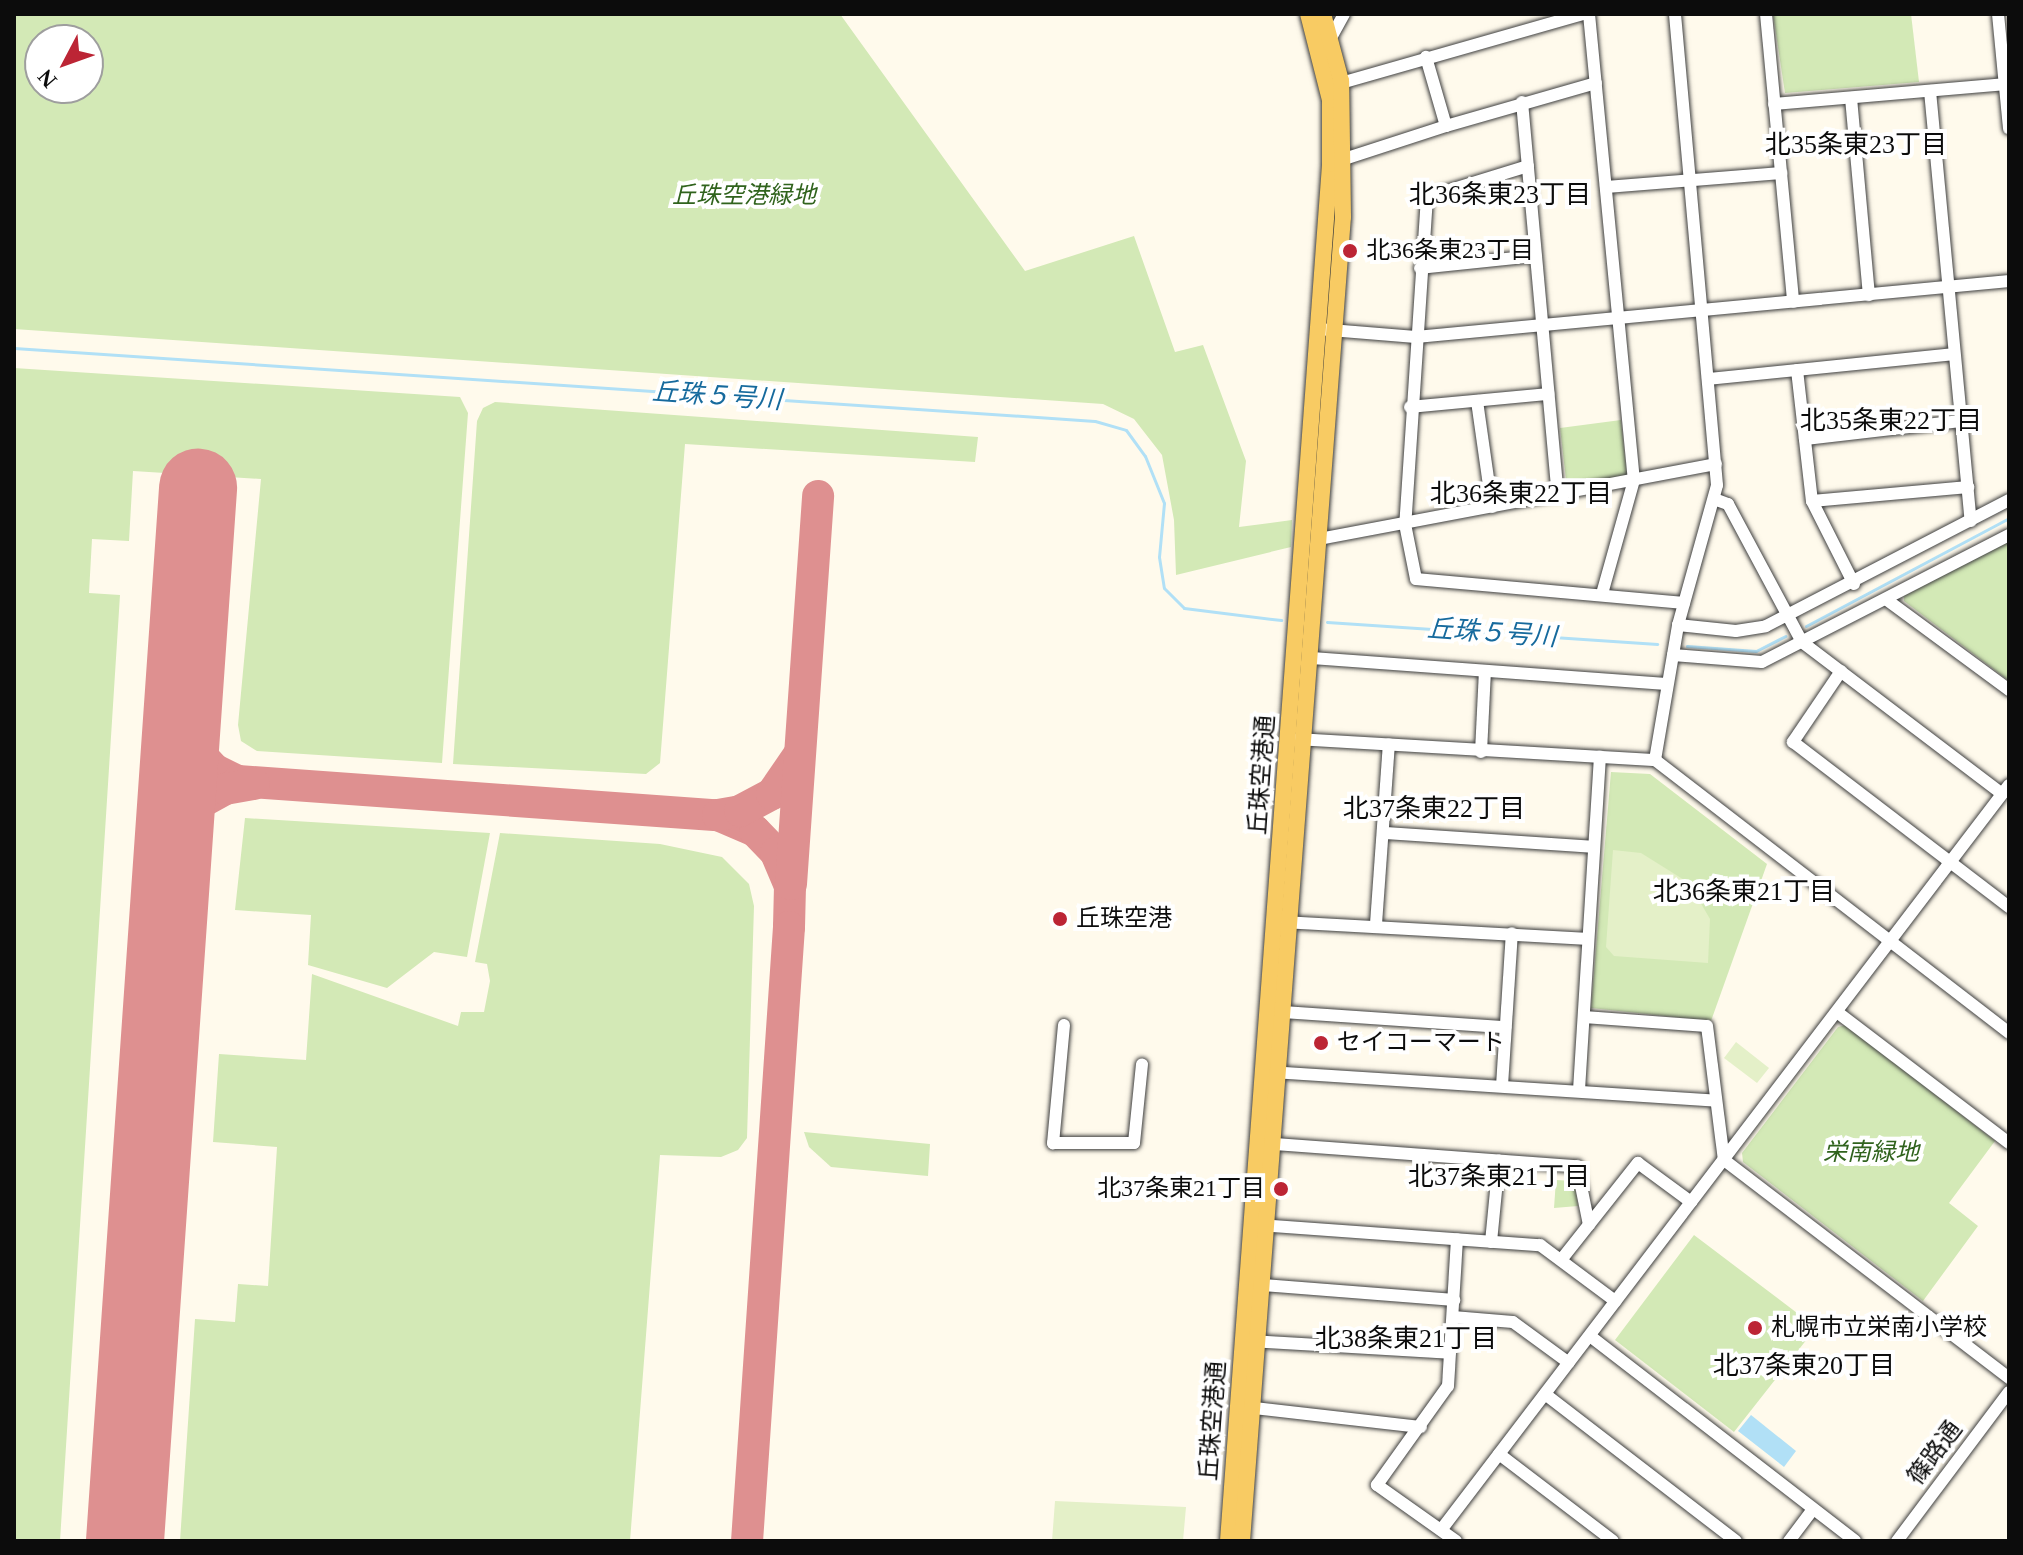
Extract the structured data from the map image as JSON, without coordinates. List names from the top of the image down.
{
  "streets": {
    "main road": ["丘珠空港通"],
    "street": ["篠路通"]
  },
  "districts": [
    "北35条東23丁目",
    "北36条東23丁目",
    "北35条東22丁目",
    "北36条東22丁目",
    "北37条東22丁目",
    "北36条東21丁目",
    "北37条東21丁目",
    "北38条東21丁目",
    "北37条東20丁目"
  ],
  "water": ["丘珠５号川"],
  "parks": ["丘珠空港緑地", "栄南緑地"],
  "places": [
    "北36条東23丁目",
    "丘珠空港",
    "セイコーマート",
    "北37条東21丁目",
    "札幌市立栄南小学校"
  ],
  "north": "bottom left"
}
